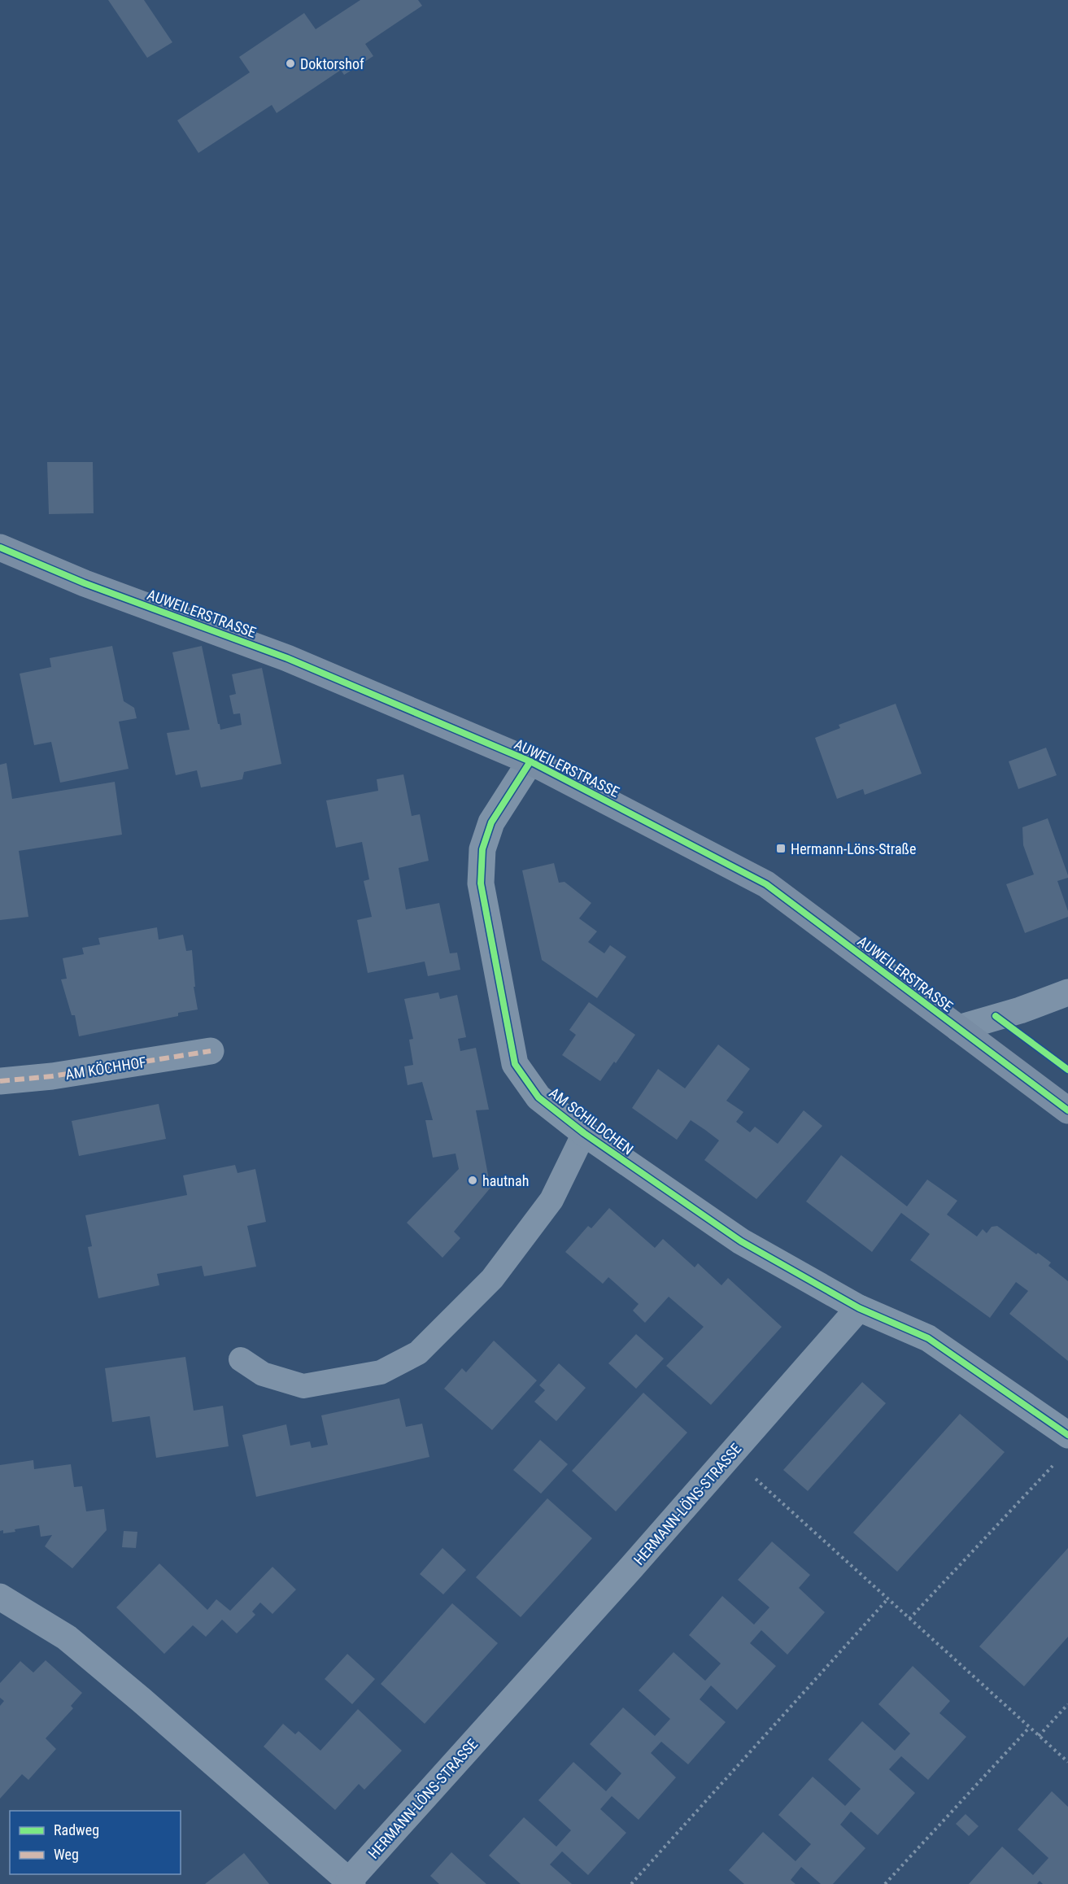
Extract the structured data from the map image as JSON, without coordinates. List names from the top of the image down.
{
  "streets": {
    "street": [
      "AUWEILERSTRASSE",
      "AM KÖCHHOF",
      "AM SCHILDCHEN",
      "HERMANN-LÖNS-STRASSE"
    ]
  },
  "crossings": [
    ["AUWEILERSTRASSE", "AM SCHILDCHEN"],
    ["AM SCHILDCHEN", "HERMANN-LÖNS-STRASSE"]
  ],
  "places": {
    "other": ["Doktorshof", "hautnah"],
    "transit": ["Hermann-Löns-Straße"]
  },
  "legend": ["Radweg", "Weg"]
}
